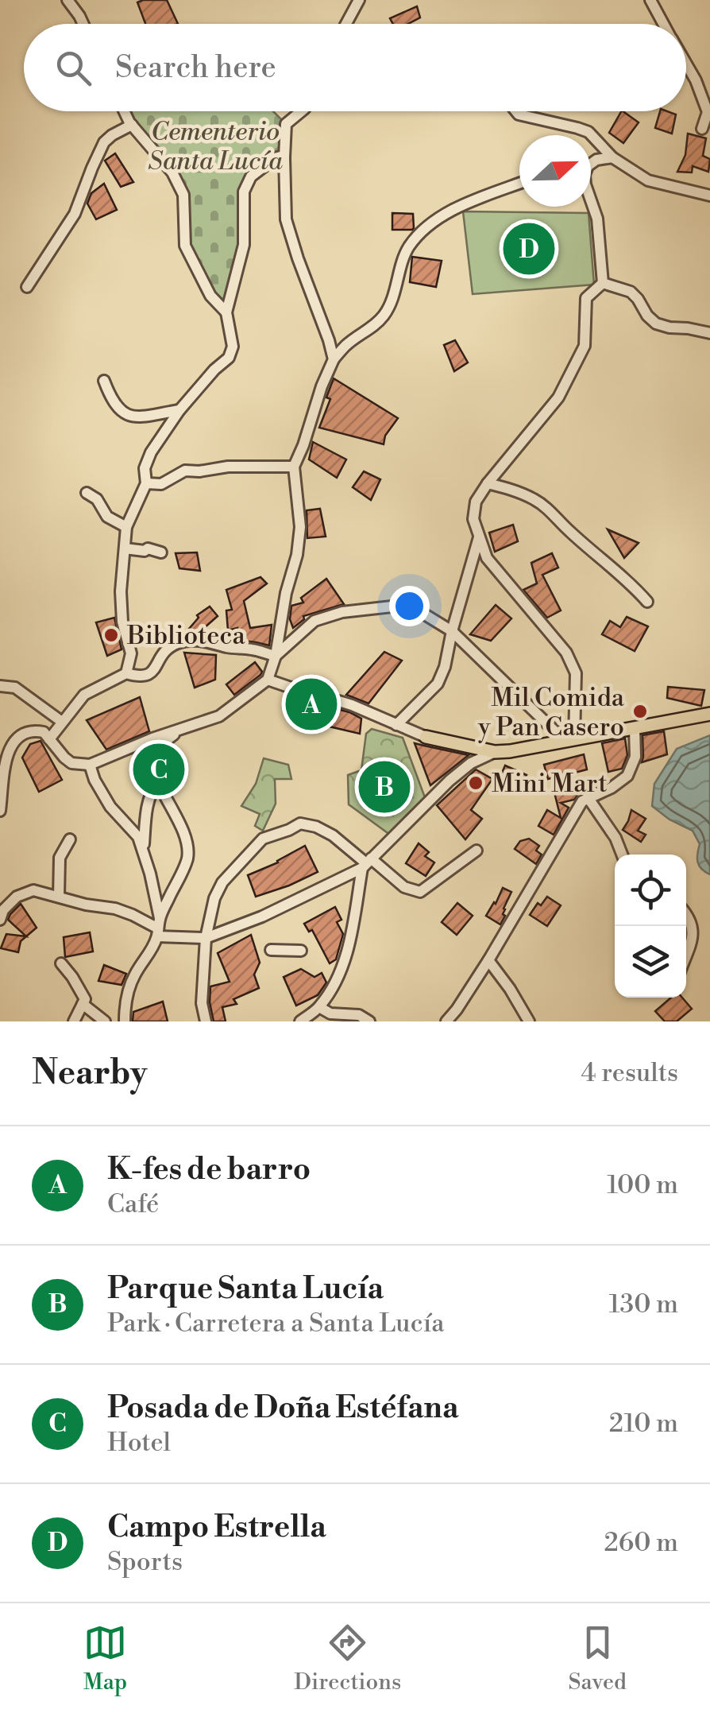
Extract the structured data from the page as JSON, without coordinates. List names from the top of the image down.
{
  "parks": ["Cementerio Santa Lucía"],
  "places": ["Biblioteca", "Mil Comida y Pan Casero", "Mini Mart"],
  "north": "right",
  "page": {
    "search": "Search here",
    "pins": [
      "D",
      "A",
      "C",
      "B"
    ],
    "heading": ["Nearby", "4 results"],
    "list": [
      {
        "mark": "A",
        "name": "K-fes de barro",
        "note": "Café",
        "value": "100 m"
      },
      {
        "mark": "B",
        "name": "Parque Santa Lucía",
        "note": "Park · Carretera a Santa Lucía",
        "value": "130 m"
      },
      {
        "mark": "C",
        "name": "Posada de Doña Estéfana",
        "note": "Hotel",
        "value": "210 m"
      },
      {
        "mark": "D",
        "name": "Campo Estrella",
        "note": "Sports",
        "value": "260 m"
      }
    ],
    "nav": ["Map", "Directions", "Saved"]
  }
}
